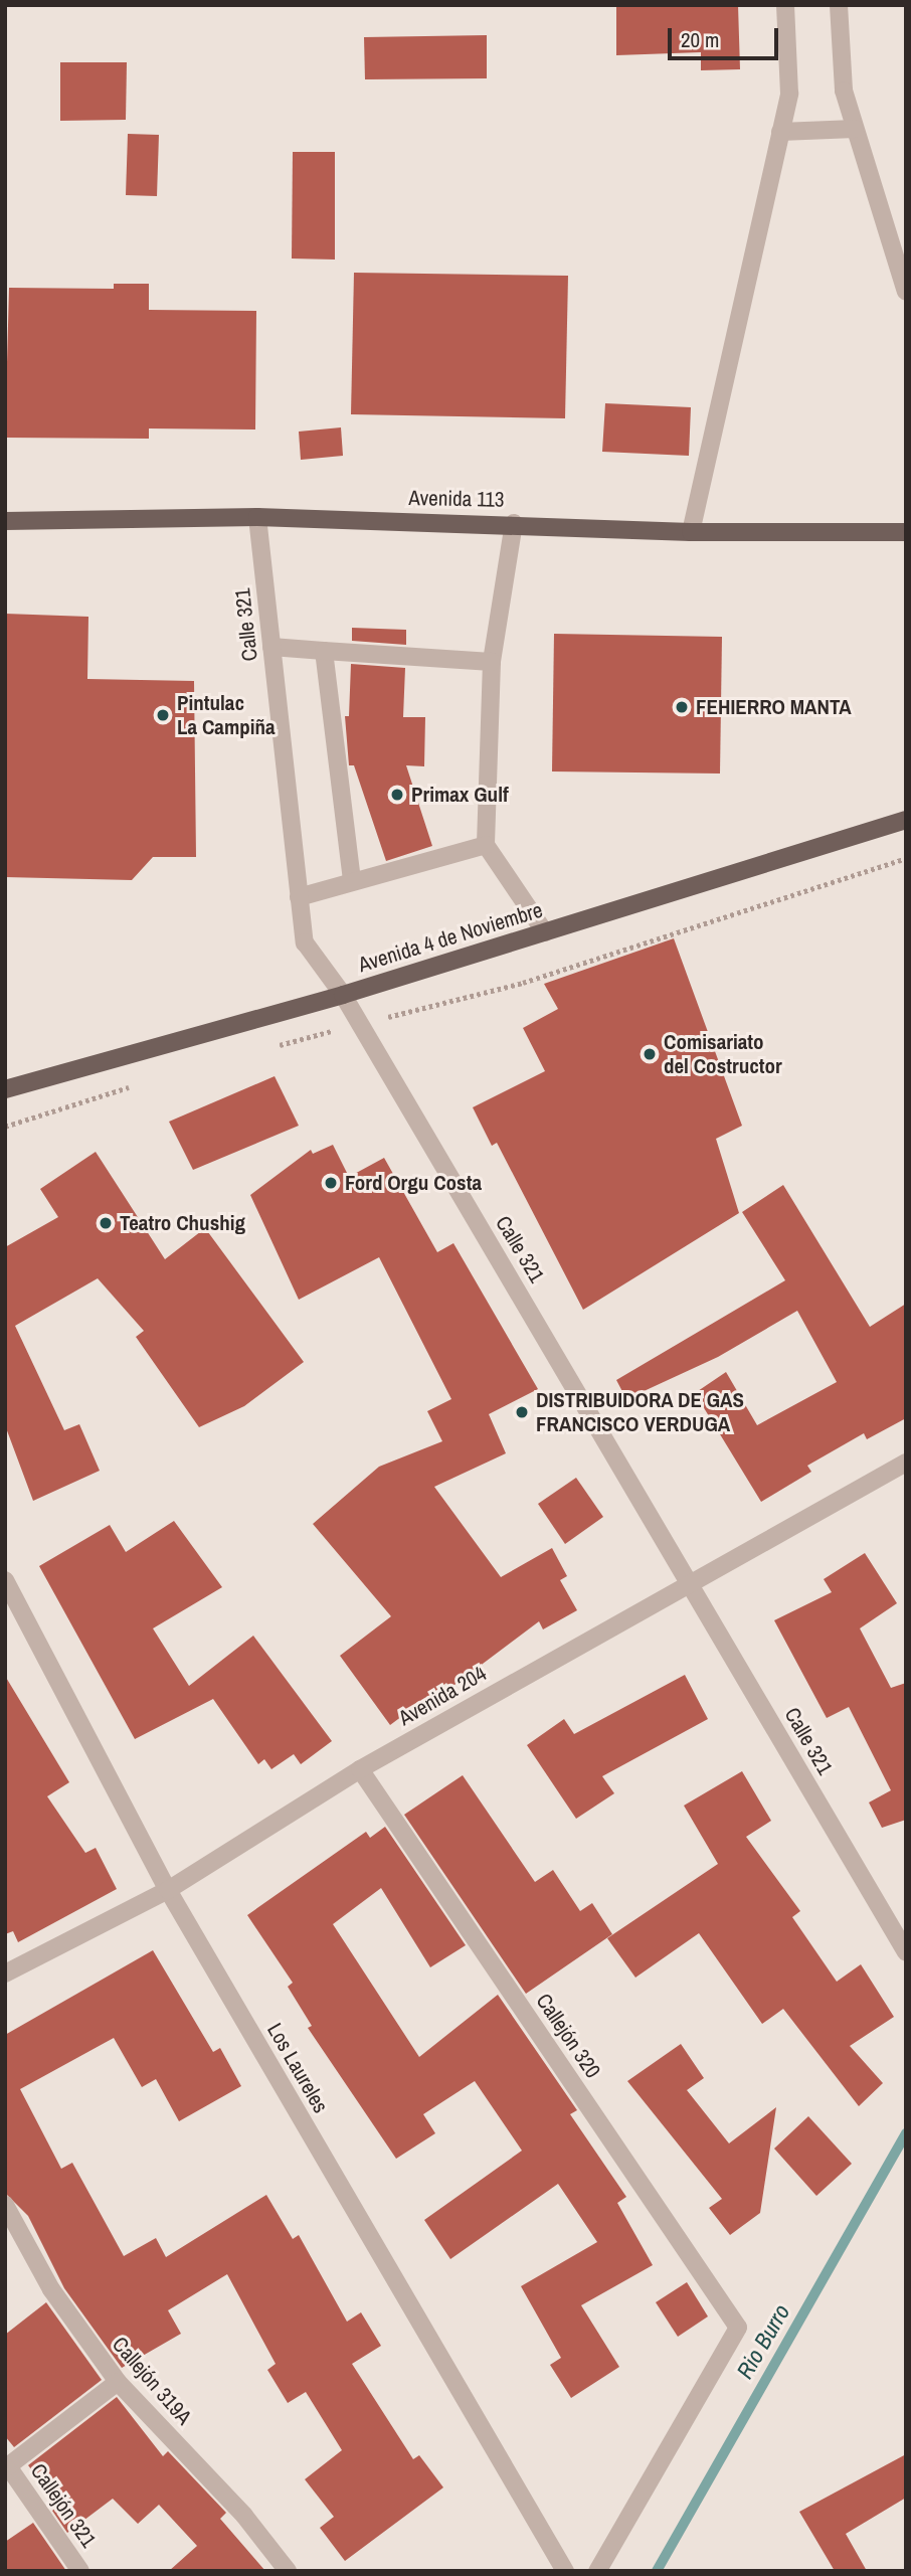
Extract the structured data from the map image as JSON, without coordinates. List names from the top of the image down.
{
  "streets": {
    "main road": ["Avenida 113", "Avenida 4 de Noviembre"],
    "street": [
      "Calle 321",
      "Avenida 204",
      "Callejón 320",
      "Los Laureles",
      "Callejón 319A",
      "Callejón 321"
    ]
  },
  "crossings": [
    ["Avenida 113", "Calle 321"],
    ["Calle 321", "Avenida 4 de Noviembre"],
    ["Calle 321", "Avenida 204"],
    ["Avenida 204", "Callejón 320"],
    ["Avenida 204", "Los Laureles"]
  ],
  "water": ["Rio Burro"],
  "places": [
    "FEHIERRO MANTA",
    "Pintulac La Campiña",
    "Primax Gulf",
    "Comisariato del Costructor",
    "Ford Orgu Costa",
    "Teatro Chushig",
    "DISTRIBUIDORA DE GAS FRANCISCO VERDUGA"
  ],
  "scale_bar": "20 m"
}
